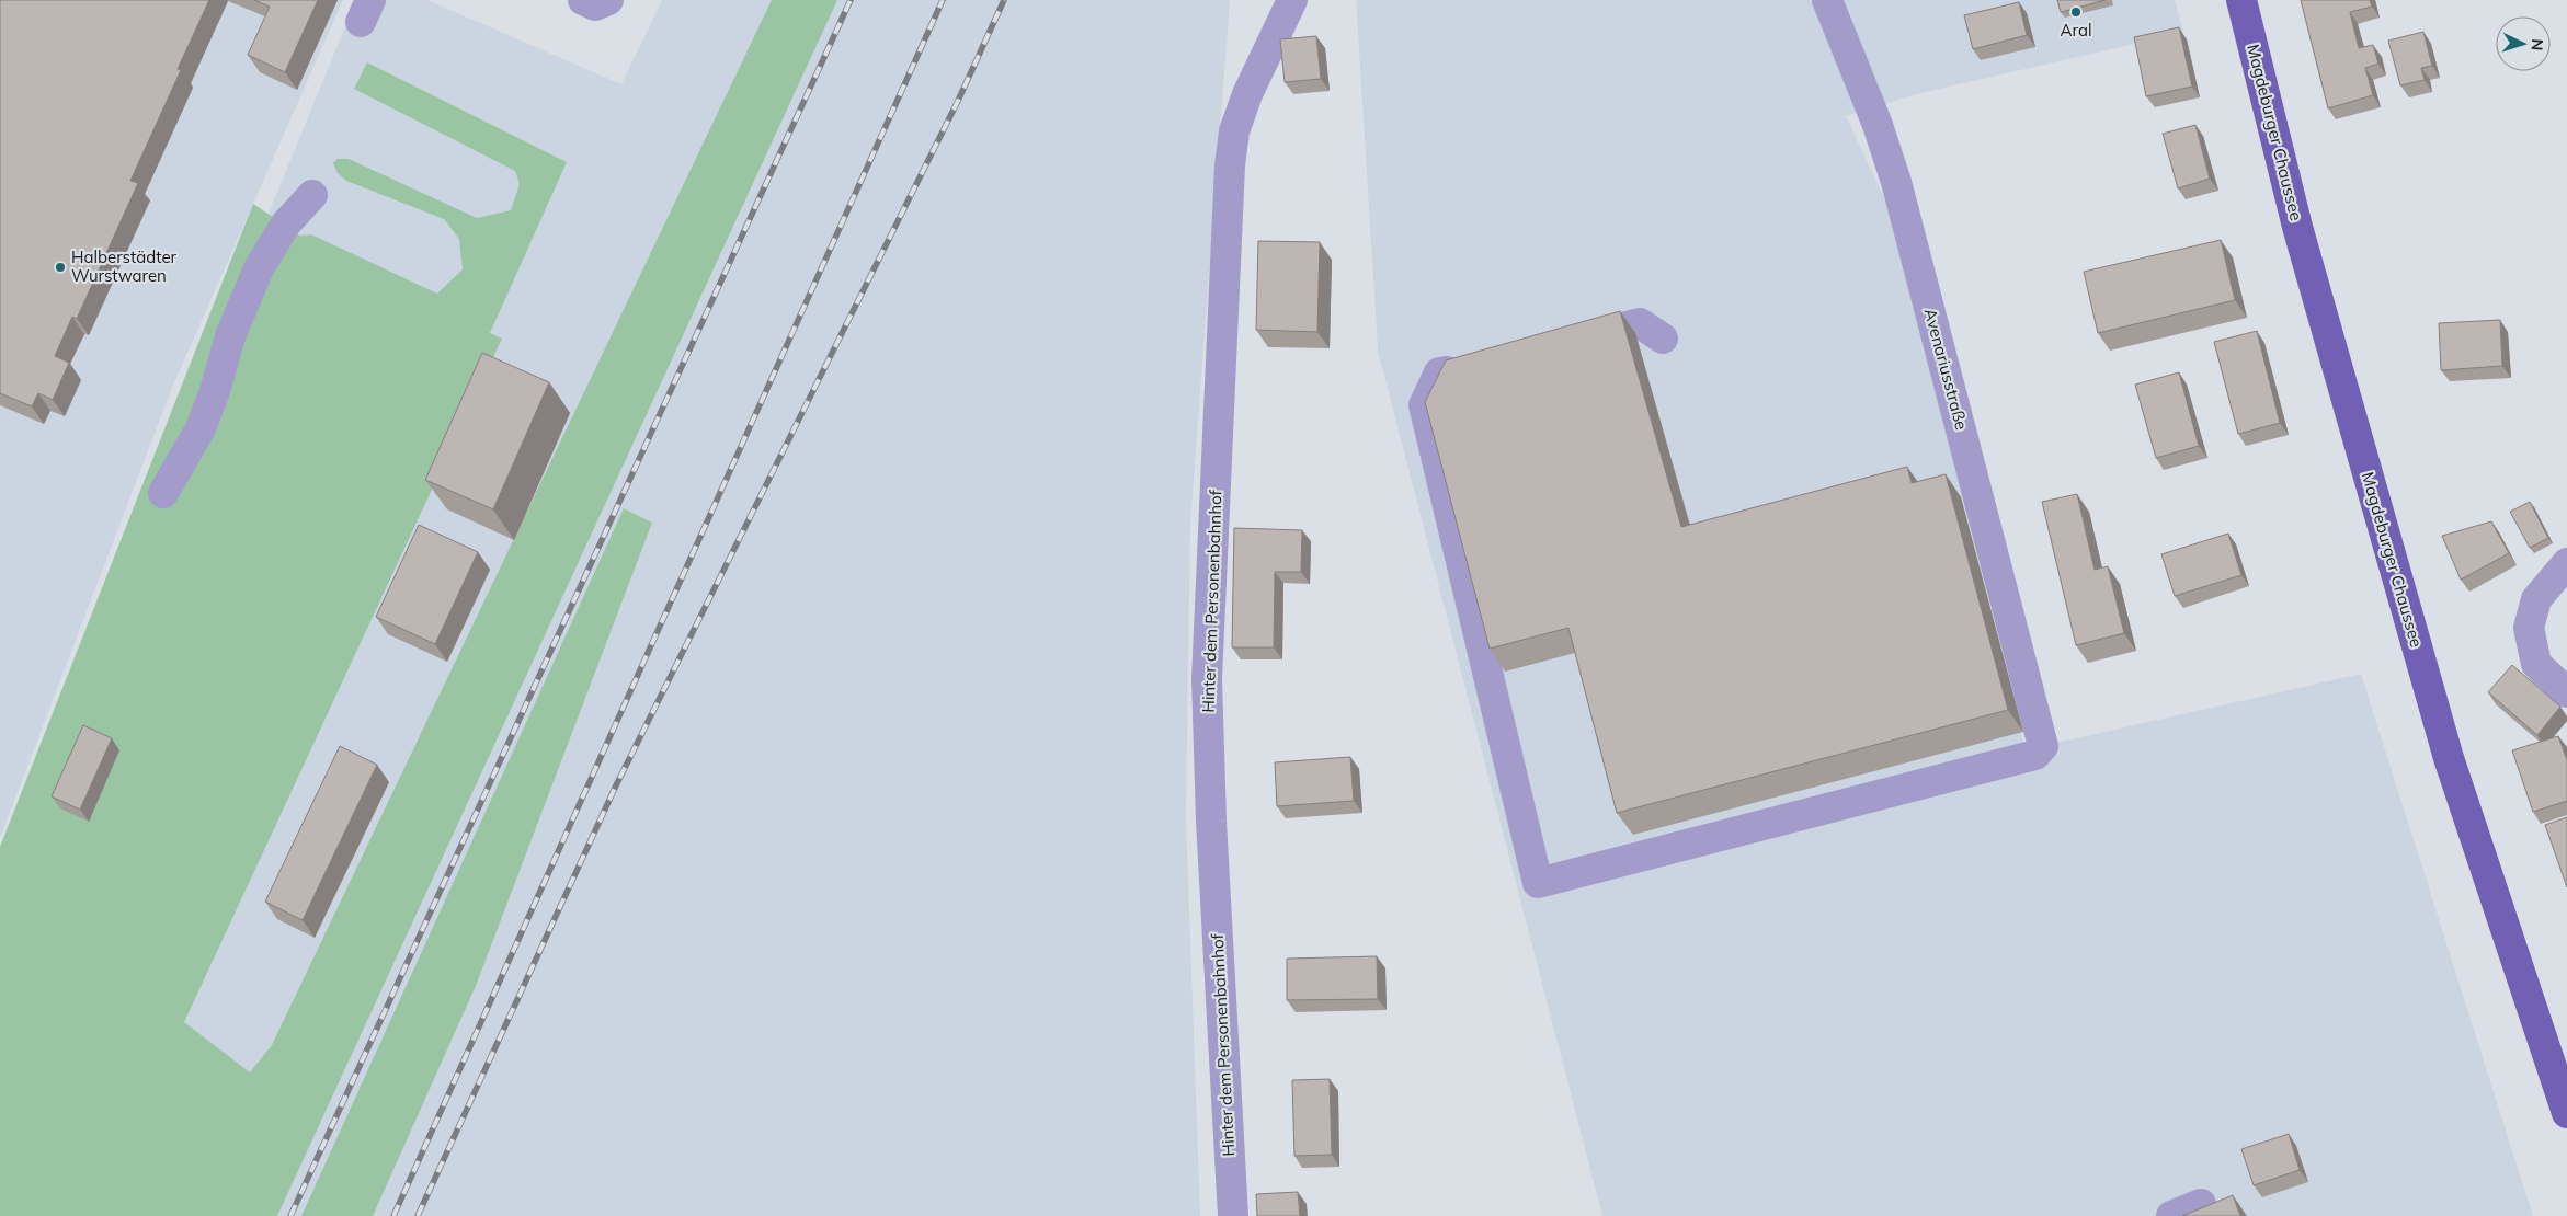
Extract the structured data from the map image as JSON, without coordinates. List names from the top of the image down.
{
  "streets": {
    "main road": ["Magdeburger Chaussee"],
    "street": ["Avenariusstraße", "Hinter dem Personenbahnhof"]
  },
  "places": ["Aral", "Halberstädter Wurstwaren"],
  "north": "right"
}
